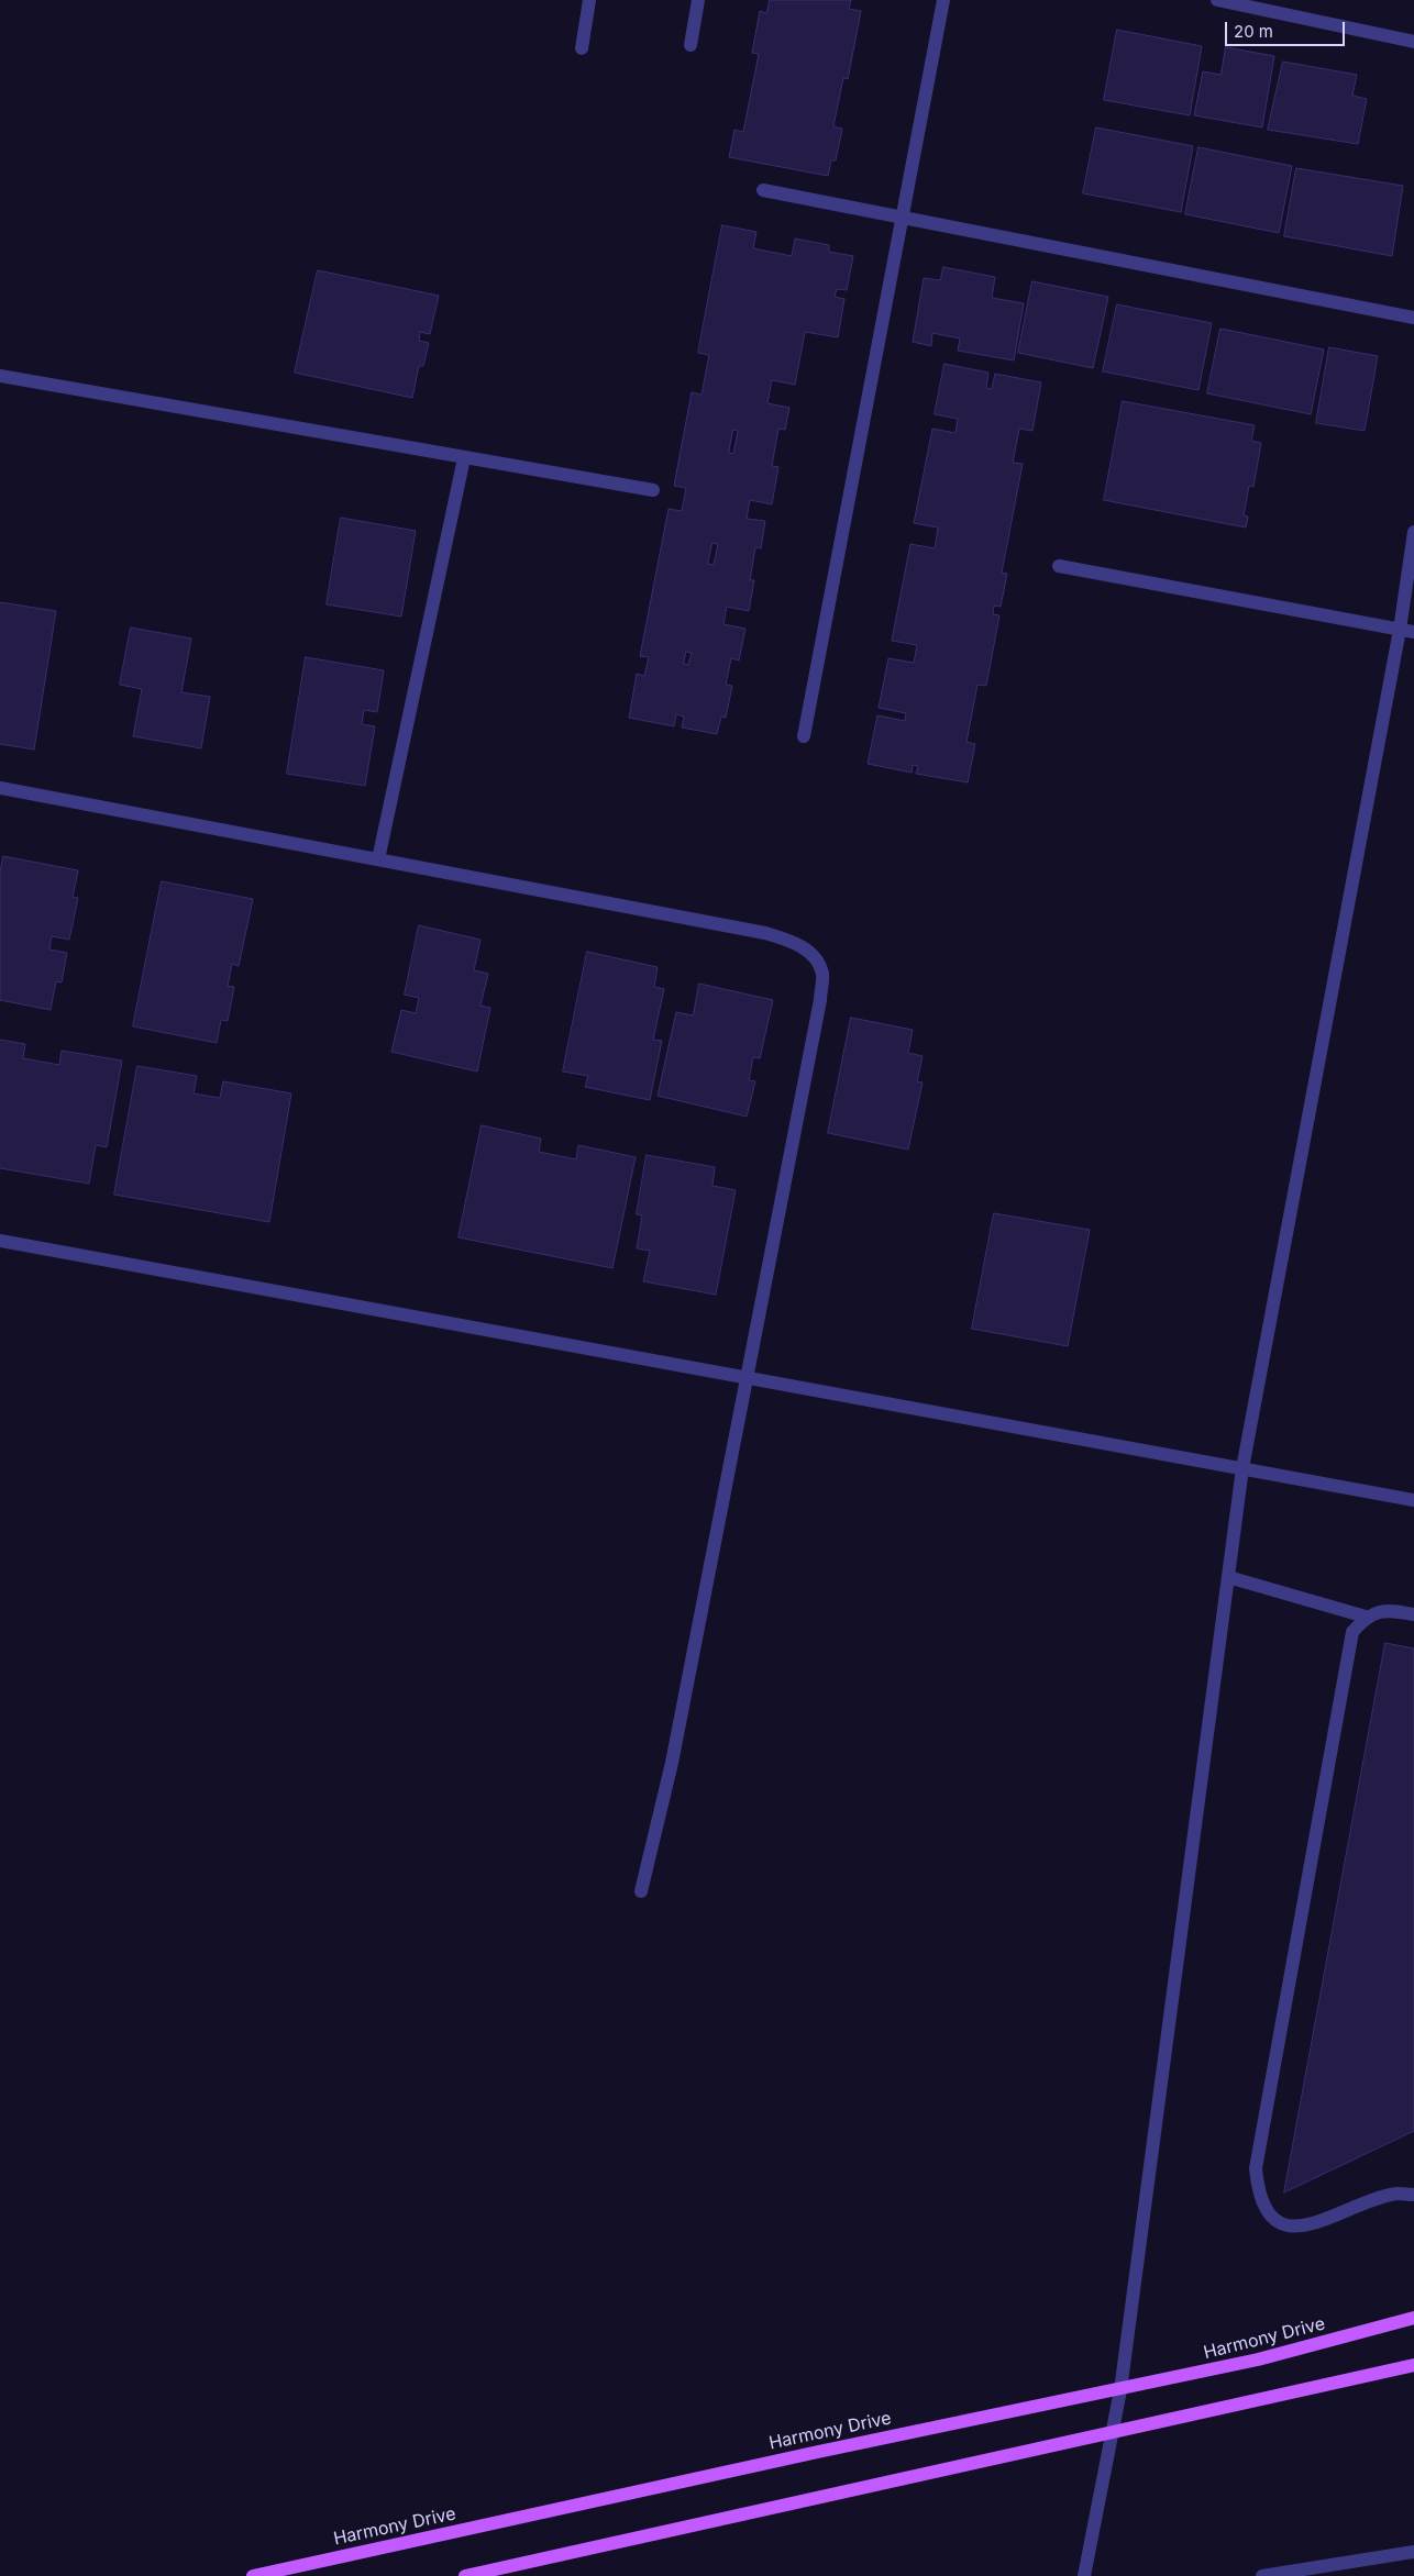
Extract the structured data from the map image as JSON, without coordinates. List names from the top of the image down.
{
  "streets": {
    "main road": ["Harmony Drive"]
  },
  "scale_bar": "20 m"
}
